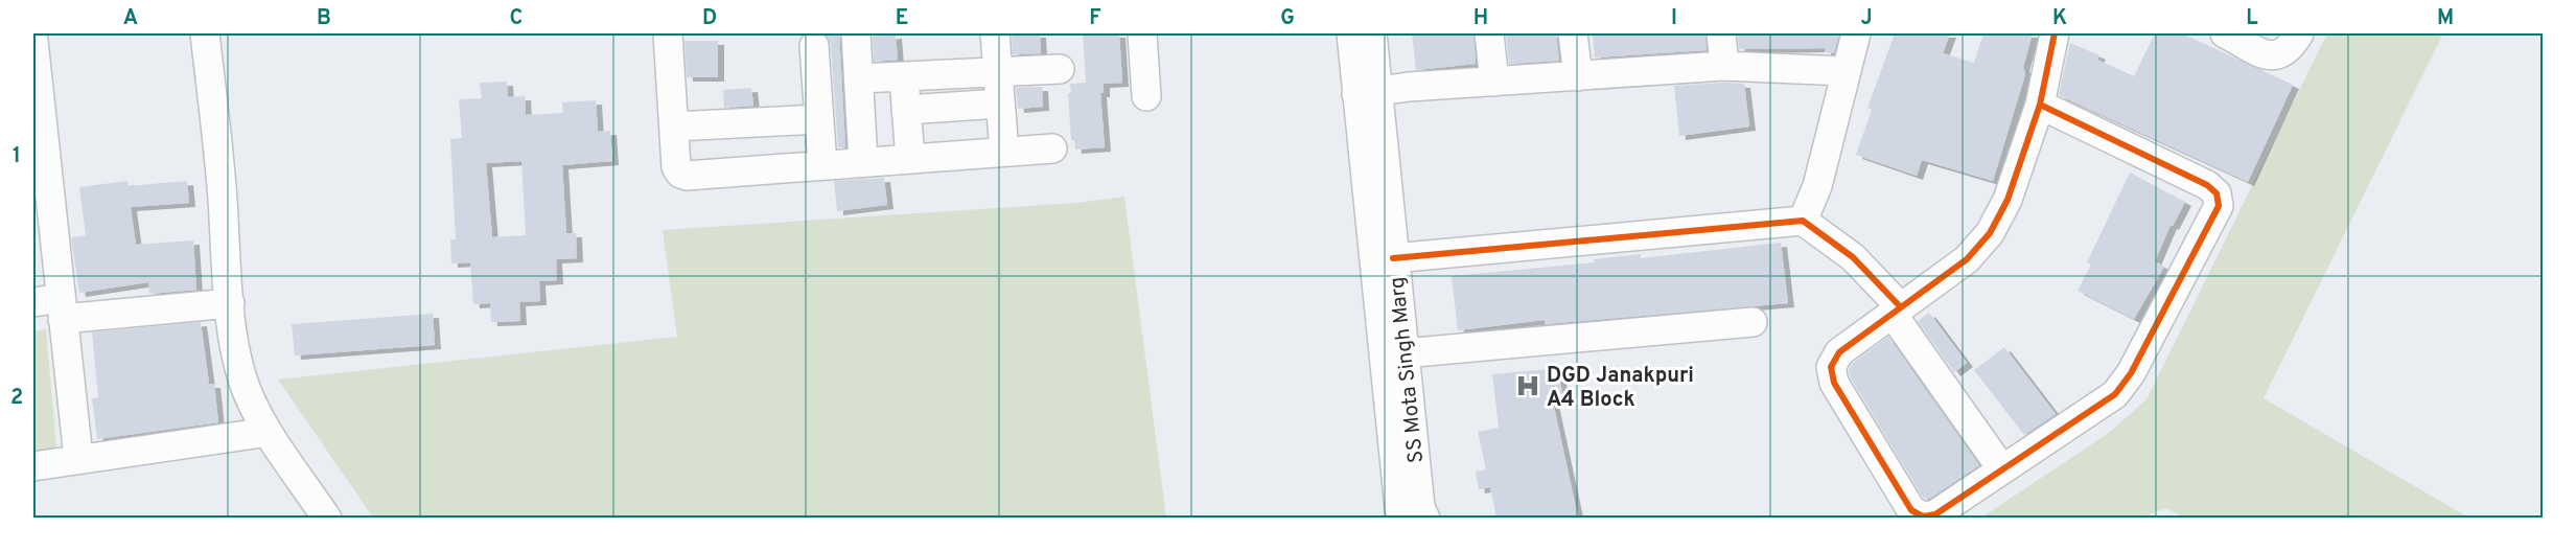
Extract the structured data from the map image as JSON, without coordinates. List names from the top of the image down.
{
  "streets": {
    "street": ["SS Mota Singh Marg"]
  },
  "places": {
    "hospital": ["DGD Janakpuri A4 Block"]
  },
  "grid": {
    "columns": [
      "A",
      "B",
      "C",
      "D",
      "E",
      "F",
      "G",
      "H",
      "I",
      "J",
      "K",
      "L",
      "M"
    ],
    "rows": ["1", "2"]
  }
}
